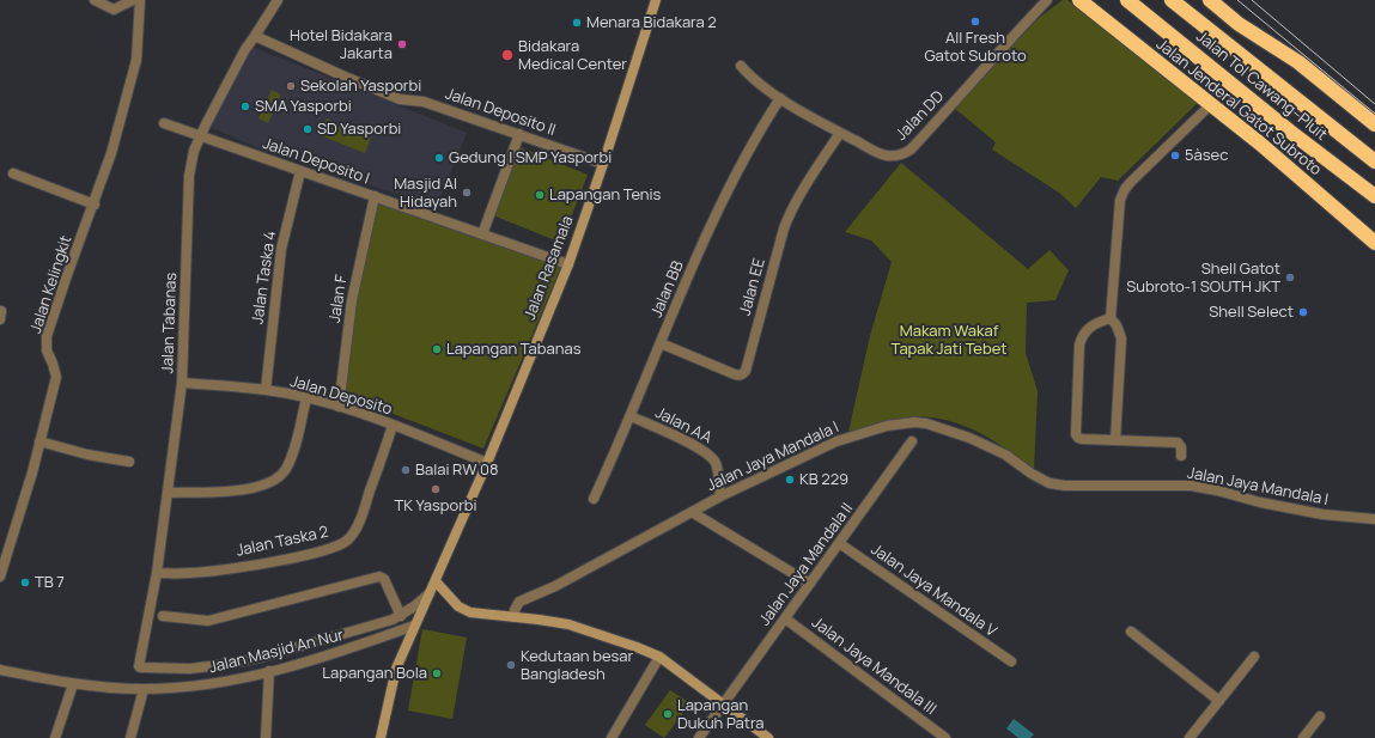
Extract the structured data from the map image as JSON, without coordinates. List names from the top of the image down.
{
  "streets": {
    "highway": ["Jalan Tol Cawang–Pluit", "Jalan Jenderal Gatot Subroto"],
    "street": [
      "Jalan Deposito II",
      "Jalan DD",
      "Jalan Deposito I",
      "Jalan Rasamala",
      "Jalan Taska 4",
      "Jalan Kelingkit",
      "Jalan EE",
      "Jalan BB",
      "Jalan F",
      "Jalan Tabanas",
      "Jalan Deposito",
      "Jalan AA",
      "Jalan Jaya Mandala I",
      "Jalan Taska 2",
      "Jalan Jaya Mandala II",
      "Jalan Jaya Mandala V",
      "Jalan Masjid An Nur",
      "Jalan Jaya Mandala III"
    ]
  },
  "crossings": [
    ["Jalan Deposito II", "Jalan Rasamala"],
    ["Jalan Deposito II", "Jalan Tabanas"],
    ["Jalan DD", "Jalan EE"],
    ["Jalan DD", "Jalan BB"],
    ["Jalan Deposito I", "Jalan Rasamala"],
    ["Jalan Deposito I", "Jalan Taska 4"],
    ["Jalan Deposito I", "Jalan F"],
    ["Jalan Deposito I", "Jalan Tabanas"],
    ["Jalan Rasamala", "Jalan Deposito"],
    ["Jalan Rasamala", "Jalan Masjid An Nur"],
    ["Jalan Taska 4", "Jalan Deposito"],
    ["Jalan EE", "Jalan BB"],
    ["Jalan BB", "Jalan AA"],
    ["Jalan F", "Jalan Deposito"],
    ["Jalan Tabanas", "Jalan Deposito"],
    ["Jalan Tabanas", "Jalan Taska 2"],
    ["Jalan Deposito", "Jalan Taska 2"],
    ["Jalan AA", "Jalan Jaya Mandala I"],
    ["Jalan Jaya Mandala II", "Jalan Jaya Mandala V"],
    ["Jalan Jaya Mandala II", "Jalan Jaya Mandala III"]
  ],
  "parks": ["Makam Wakaf Tapak Jati Tebet"],
  "places": [
    "All Fresh Gatot Subroto",
    "Menara Bidakara 2",
    "Hotel Bidakara Jakarta",
    "Bidakara Medical Center",
    "Sekolah Yasporbi",
    "SMA Yasporbi",
    "SD Yasporbi",
    "5àsec",
    "Gedung I SMP Yasporbi",
    "Masjid Al Hidayah",
    "Lapangan Tenis",
    "Shell Gatot Subroto-1 SOUTH JKT",
    "Shell Select",
    "Lapangan Tabanas",
    "Balai RW 08",
    "KB 229",
    "TK Yasporbi",
    "TB 7",
    "Kedutaan besar Bangladesh",
    "Lapangan Bola",
    "Lapangan Dukuh Patra"
  ]
}
